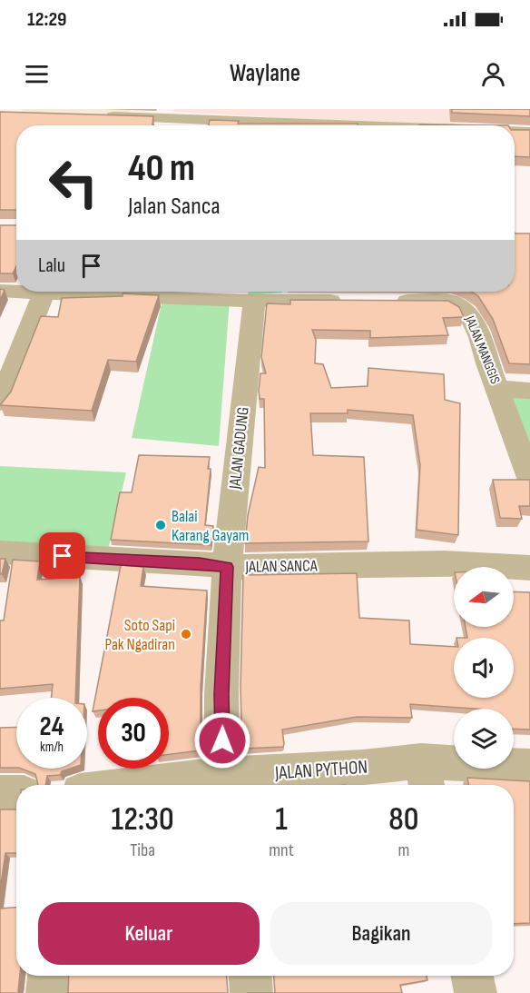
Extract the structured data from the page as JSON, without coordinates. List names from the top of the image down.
{
  "streets": {
    "street": [
      "JALAN MANGGIS",
      "JALAN GADUNG",
      "JALAN SANCA",
      "JALAN PYTHON"
    ]
  },
  "crossings": [
    ["JALAN GADUNG", "JALAN SANCA"],
    ["JALAN GADUNG", "JALAN PYTHON"]
  ],
  "places": ["Balai Karang Gayam", "Soto Sapi Pak Ngadiran"],
  "north": "left",
  "page": {
    "status": "12:29",
    "header": "Waylane",
    "turn": ["40 m", "Jalan Sanca"],
    "then": "Lalu",
    "speed": "24 km/h",
    "limit": "30",
    "eta": [
      "12:30",
      "Tiba",
      "1",
      "mnt",
      "80",
      "m"
    ],
    "buttons": ["Keluar", "Bagikan"]
  }
}
